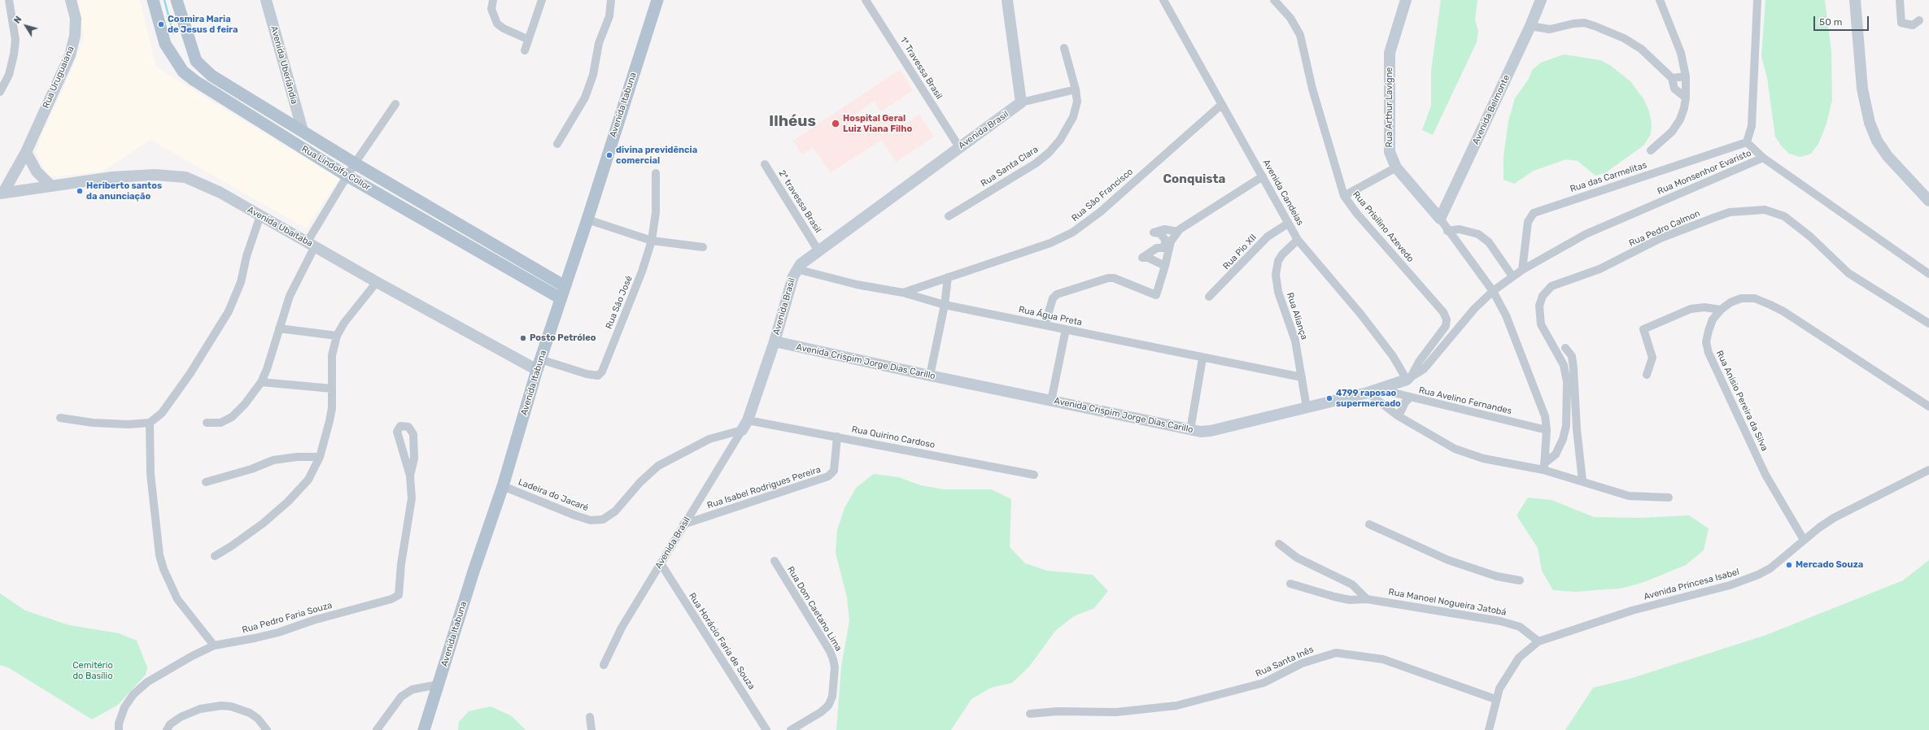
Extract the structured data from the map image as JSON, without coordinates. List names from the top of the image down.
{
  "streets": {
    "main road": ["Avenida Itabuna", "Rua Lindolfo Collor"],
    "street": [
      "Avenida Uberlândia",
      "1ª Travessa Brasil",
      "Rua Uruguaiana",
      "Rua Arthur Lavigne",
      "Avenida Belmonte",
      "Avenida Brasil",
      "Rua Santa Clara",
      "Rua Monsenhor Evaristo",
      "Rua das Carmelitas",
      "Avenida Candeias",
      "Rua São Francisco",
      "2ª travessa Brasil",
      "Avenida Ubaitaba",
      "Rua Prisilino Azevedo",
      "Rua Pedro Calmon",
      "Rua Pio XII",
      "Rua São José",
      "Rua Água Preta",
      "Rua Aliança",
      "Avenida Crispim Jorge Dias Carillo",
      "Rua Avelino Fernandes",
      "Rua Anisio Pereira da Silva",
      "Rua Quirino Cardoso",
      "Rua Isabel Rodrigues Pereira",
      "Ladeira do Jacaré",
      "Avenida Princesa Isabel",
      "Rua Manoel Nogueira Jatobá",
      "Rua Dom Caetano Lima",
      "Rua Pedro Faria Souza",
      "Rua Horácio Faria de Souza",
      "Rua Santa Inês"
    ]
  },
  "crossings": [
    ["Avenida Uberlândia", "Rua Lindolfo Collor"],
    ["1ª Travessa Brasil", "Avenida Brasil"],
    ["Rua Uruguaiana", "Avenida Ubaitaba"],
    ["Avenida Itabuna", "Rua Lindolfo Collor"],
    ["Avenida Itabuna", "Avenida Ubaitaba"],
    ["Avenida Itabuna", "Rua São José"],
    ["Avenida Itabuna", "Ladeira do Jacaré"],
    ["Rua Arthur Lavigne", "Avenida Belmonte"],
    ["Avenida Brasil", "2ª travessa Brasil"],
    ["Avenida Brasil", "Rua Água Preta"],
    ["Avenida Brasil", "Avenida Crispim Jorge Dias Carillo"],
    ["Avenida Brasil", "Rua Quirino Cardoso"],
    ["Avenida Brasil", "Rua Isabel Rodrigues Pereira"],
    ["Avenida Brasil", "Ladeira do Jacaré"],
    ["Avenida Brasil", "Rua Horácio Faria de Souza"],
    ["Rua Monsenhor Evaristo", "Rua das Carmelitas"],
    ["Rua Monsenhor Evaristo", "Avenida Crispim Jorge Dias Carillo"],
    ["Avenida Candeias", "Rua São Francisco"],
    ["Avenida Candeias", "Rua Prisilino Azevedo"],
    ["Avenida Candeias", "Rua Pio XII"],
    ["Avenida Candeias", "Rua Aliança"],
    ["Avenida Candeias", "Avenida Crispim Jorge Dias Carillo"],
    ["Rua São Francisco", "Rua Água Preta"],
    ["Avenida Ubaitaba", "Rua São José"],
    ["Rua Prisilino Azevedo", "Avenida Crispim Jorge Dias Carillo"],
    ["Rua Água Preta", "Rua Aliança"],
    ["Rua Aliança", "Avenida Crispim Jorge Dias Carillo"],
    ["Avenida Crispim Jorge Dias Carillo", "Rua Avelino Fernandes"],
    ["Rua Anisio Pereira da Silva", "Avenida Princesa Isabel"],
    ["Rua Quirino Cardoso", "Rua Isabel Rodrigues Pereira"],
    ["Avenida Princesa Isabel", "Rua Manoel Nogueira Jatobá"],
    ["Avenida Princesa Isabel", "Rua Santa Inês"]
  ],
  "districts": ["Ilhéus", "Conquista"],
  "parks": ["Cemitério do Basílio"],
  "places": [
    "Cosmira Maria de Jesus d feira",
    "Hospital Geral Luiz Viana Filho",
    "divina previdência comercial",
    "Heriberto santos da anunciação",
    "Posto Petróleo",
    "4799 raposao supermercado",
    "Mercado Souza"
  ],
  "scale_bar": "50 m",
  "north": "top left"
}
